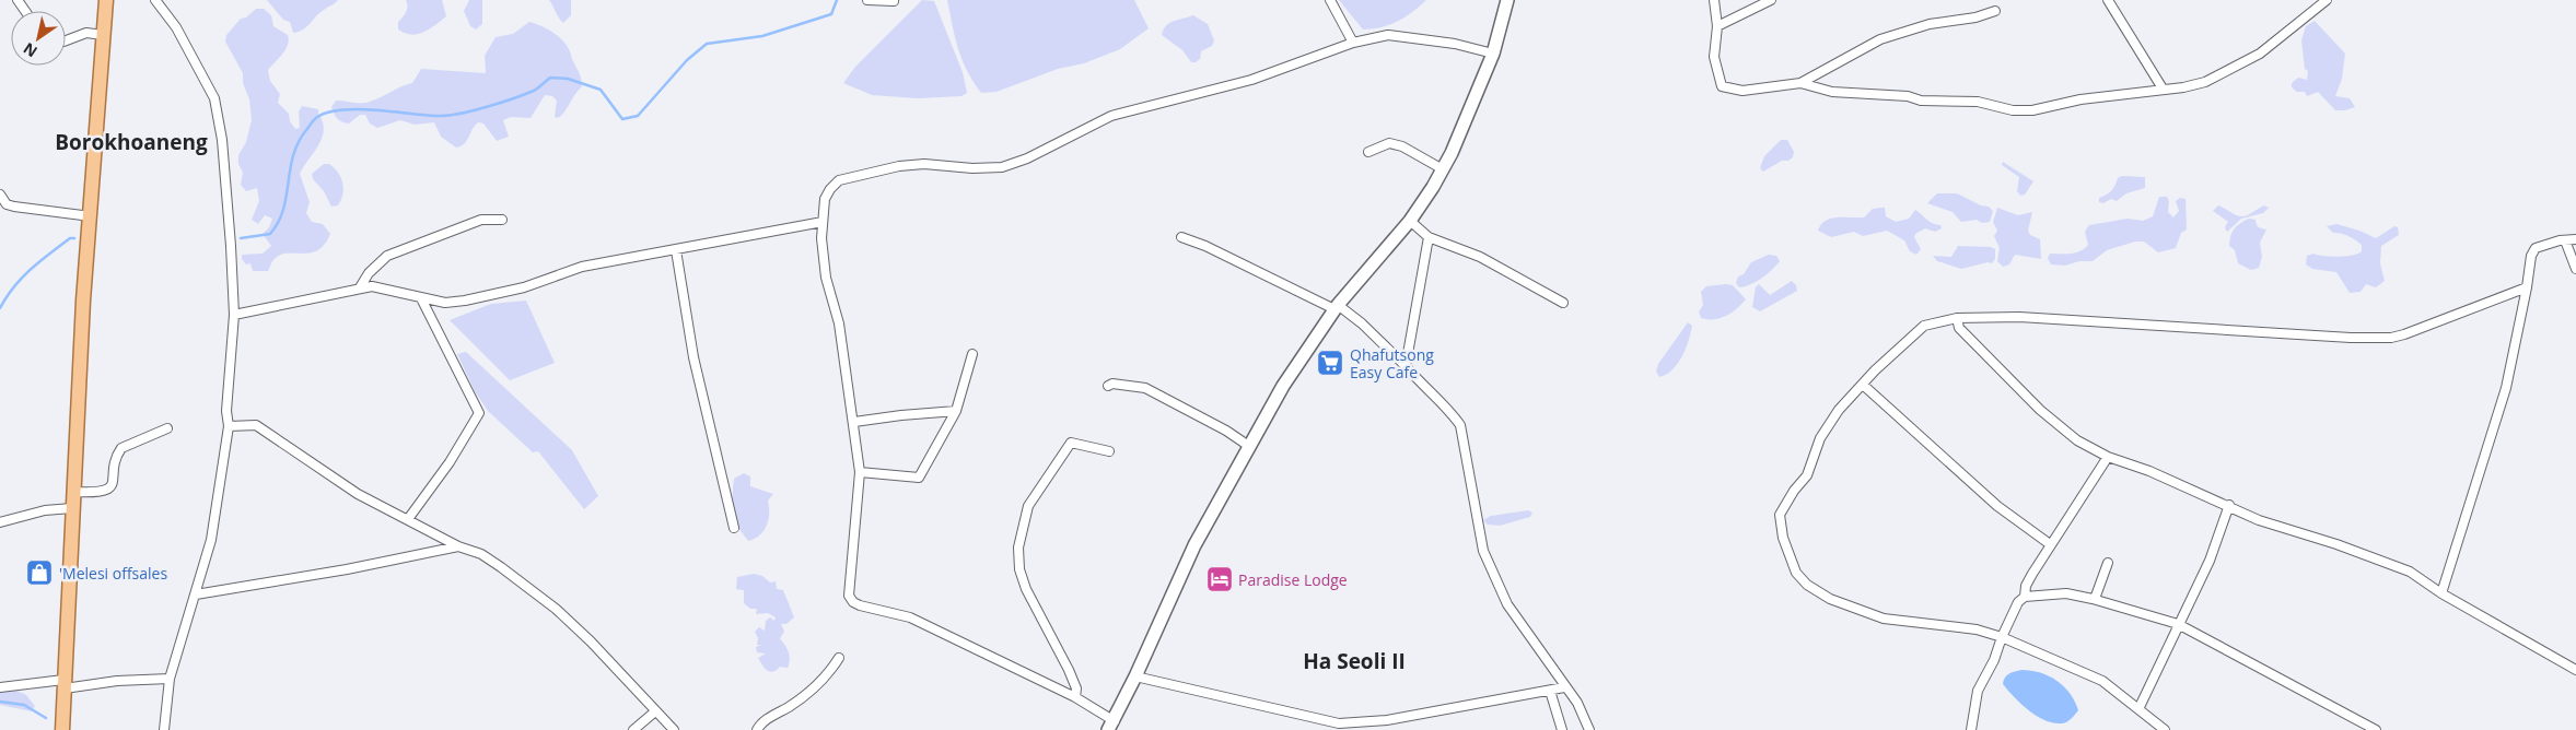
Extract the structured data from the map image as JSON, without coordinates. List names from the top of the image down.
{
  "districts": ["Borokhoaneng", "Ha Seoli II"],
  "places": {
    "supermarket": ["Qhafutsong Easy Cafe"],
    "shop": ["'Melesi offsales"],
    "hotel": ["Paradise Lodge"]
  },
  "north": "bottom left"
}
